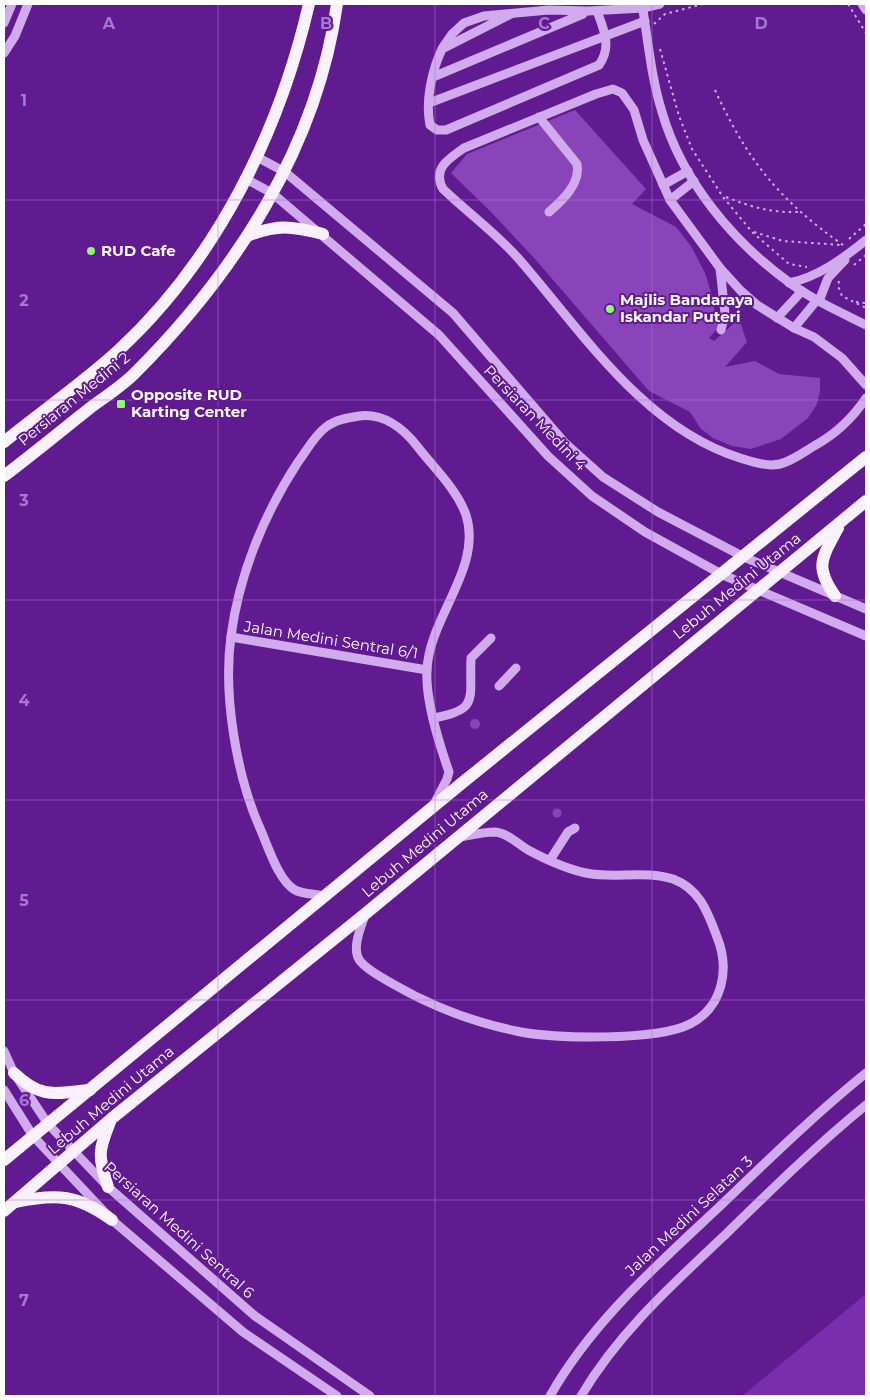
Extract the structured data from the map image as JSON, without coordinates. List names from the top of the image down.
{
  "streets": {
    "main road": ["Persiaran Medini 2", "Lebuh Medini Utama"],
    "street": [
      "Persiaran Medini 4",
      "Jalan Medini Sentral 6/1",
      "Jalan Medini Selatan 3",
      "Persiaran Medini Sentral 6"
    ]
  },
  "crossings": [
    ["Persiaran Medini 2", "Persiaran Medini 4"],
    ["Persiaran Medini 4", "Lebuh Medini Utama"],
    ["Lebuh Medini Utama", "Persiaran Medini Sentral 6"]
  ],
  "places": {
    "other": ["RUD Cafe", "Majlis Bandaraya Iskandar Puteri"],
    "transit": ["Opposite RUD Karting Center"]
  },
  "grid": {
    "columns": [
      "A",
      "B",
      "C",
      "D"
    ],
    "rows": [
      "1",
      "2",
      "3",
      "4",
      "5",
      "6",
      "7"
    ]
  }
}
